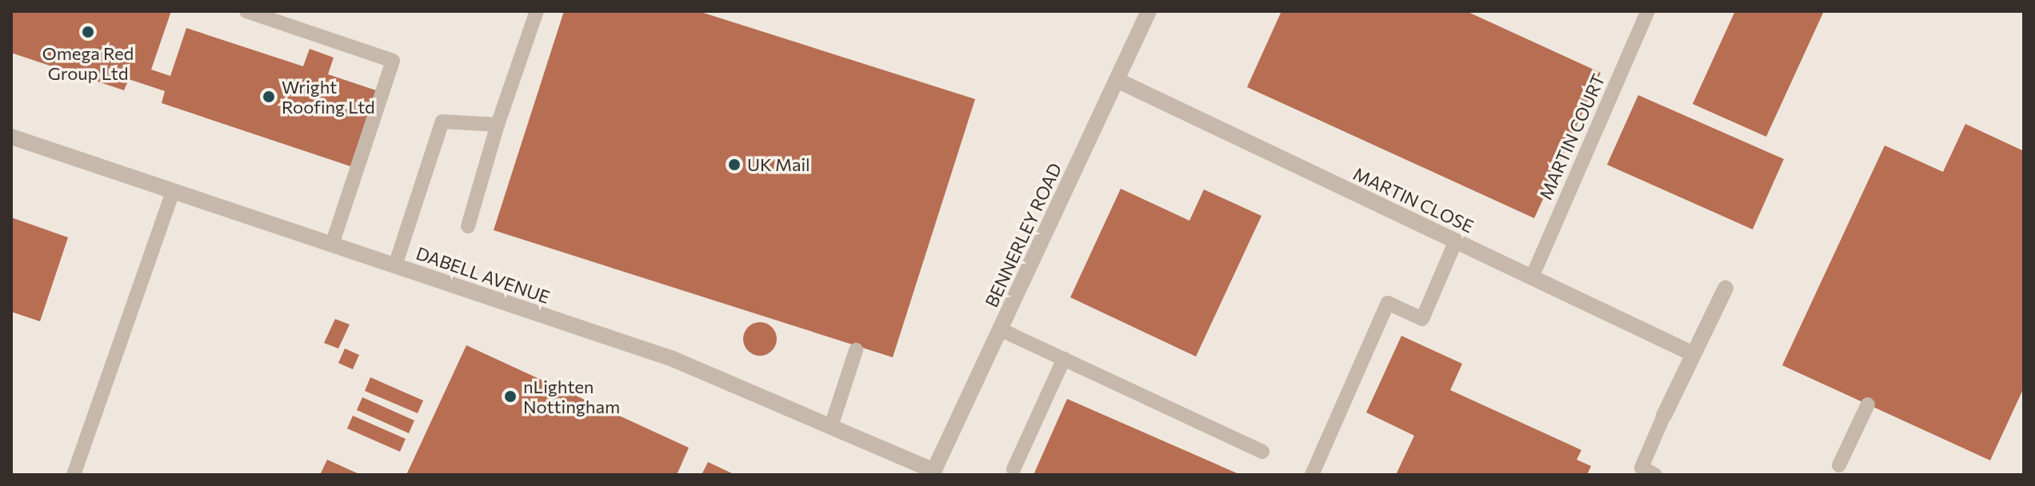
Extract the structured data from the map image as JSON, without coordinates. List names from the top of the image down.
{
  "streets": {
    "street": ["MARTIN CLOSE", "BENNERLEY ROAD", "DABELL AVENUE"],
    "lane": ["MARTIN COURT"]
  },
  "crossings": [
    ["MARTIN COURT", "MARTIN CLOSE"],
    ["MARTIN CLOSE", "BENNERLEY ROAD"],
    ["BENNERLEY ROAD", "DABELL AVENUE"]
  ],
  "places": [
    "Omega Red Group Ltd",
    "Wright Roofing Ltd",
    "UK Mail",
    "nLighten Nottingham"
  ]
}
